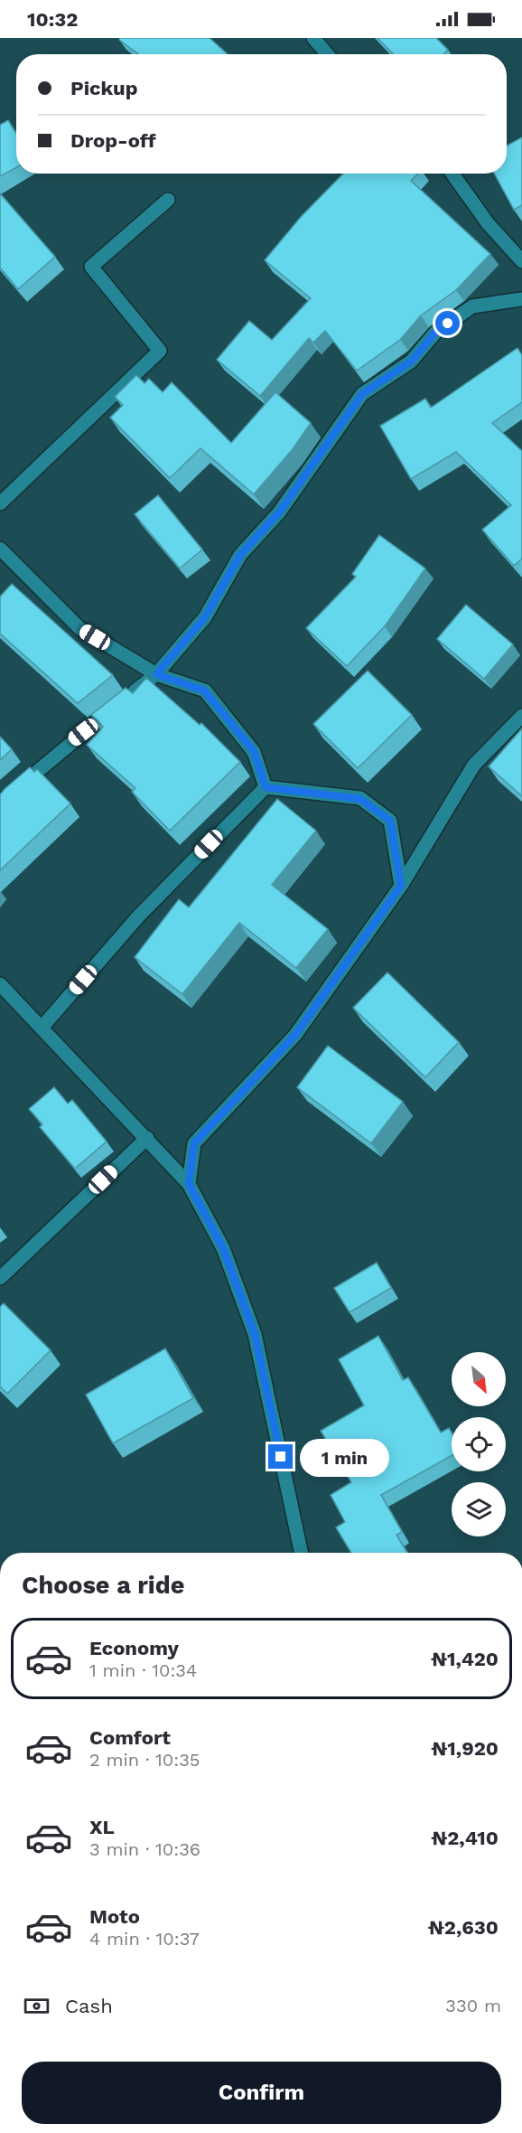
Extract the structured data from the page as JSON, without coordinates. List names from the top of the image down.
{
  "north": "bottom right",
  "page": {
    "status": "10:32",
    "banner": ["Pickup", "Drop-off"],
    "bubble": "1 min",
    "heading": "Choose a ride",
    "list": [
      {
        "name": "Economy",
        "note": "1 min · 10:34",
        "value": "₦1,420"
      },
      {
        "name": "Comfort",
        "note": "2 min · 10:35",
        "value": "₦1,920"
      },
      {
        "name": "XL",
        "note": "3 min · 10:36",
        "value": "₦2,410"
      },
      {
        "name": "Moto",
        "note": "4 min · 10:37",
        "value": "₦2,630"
      }
    ],
    "pay": ["Cash", "330 m"],
    "buttons": "Confirm"
  }
}
